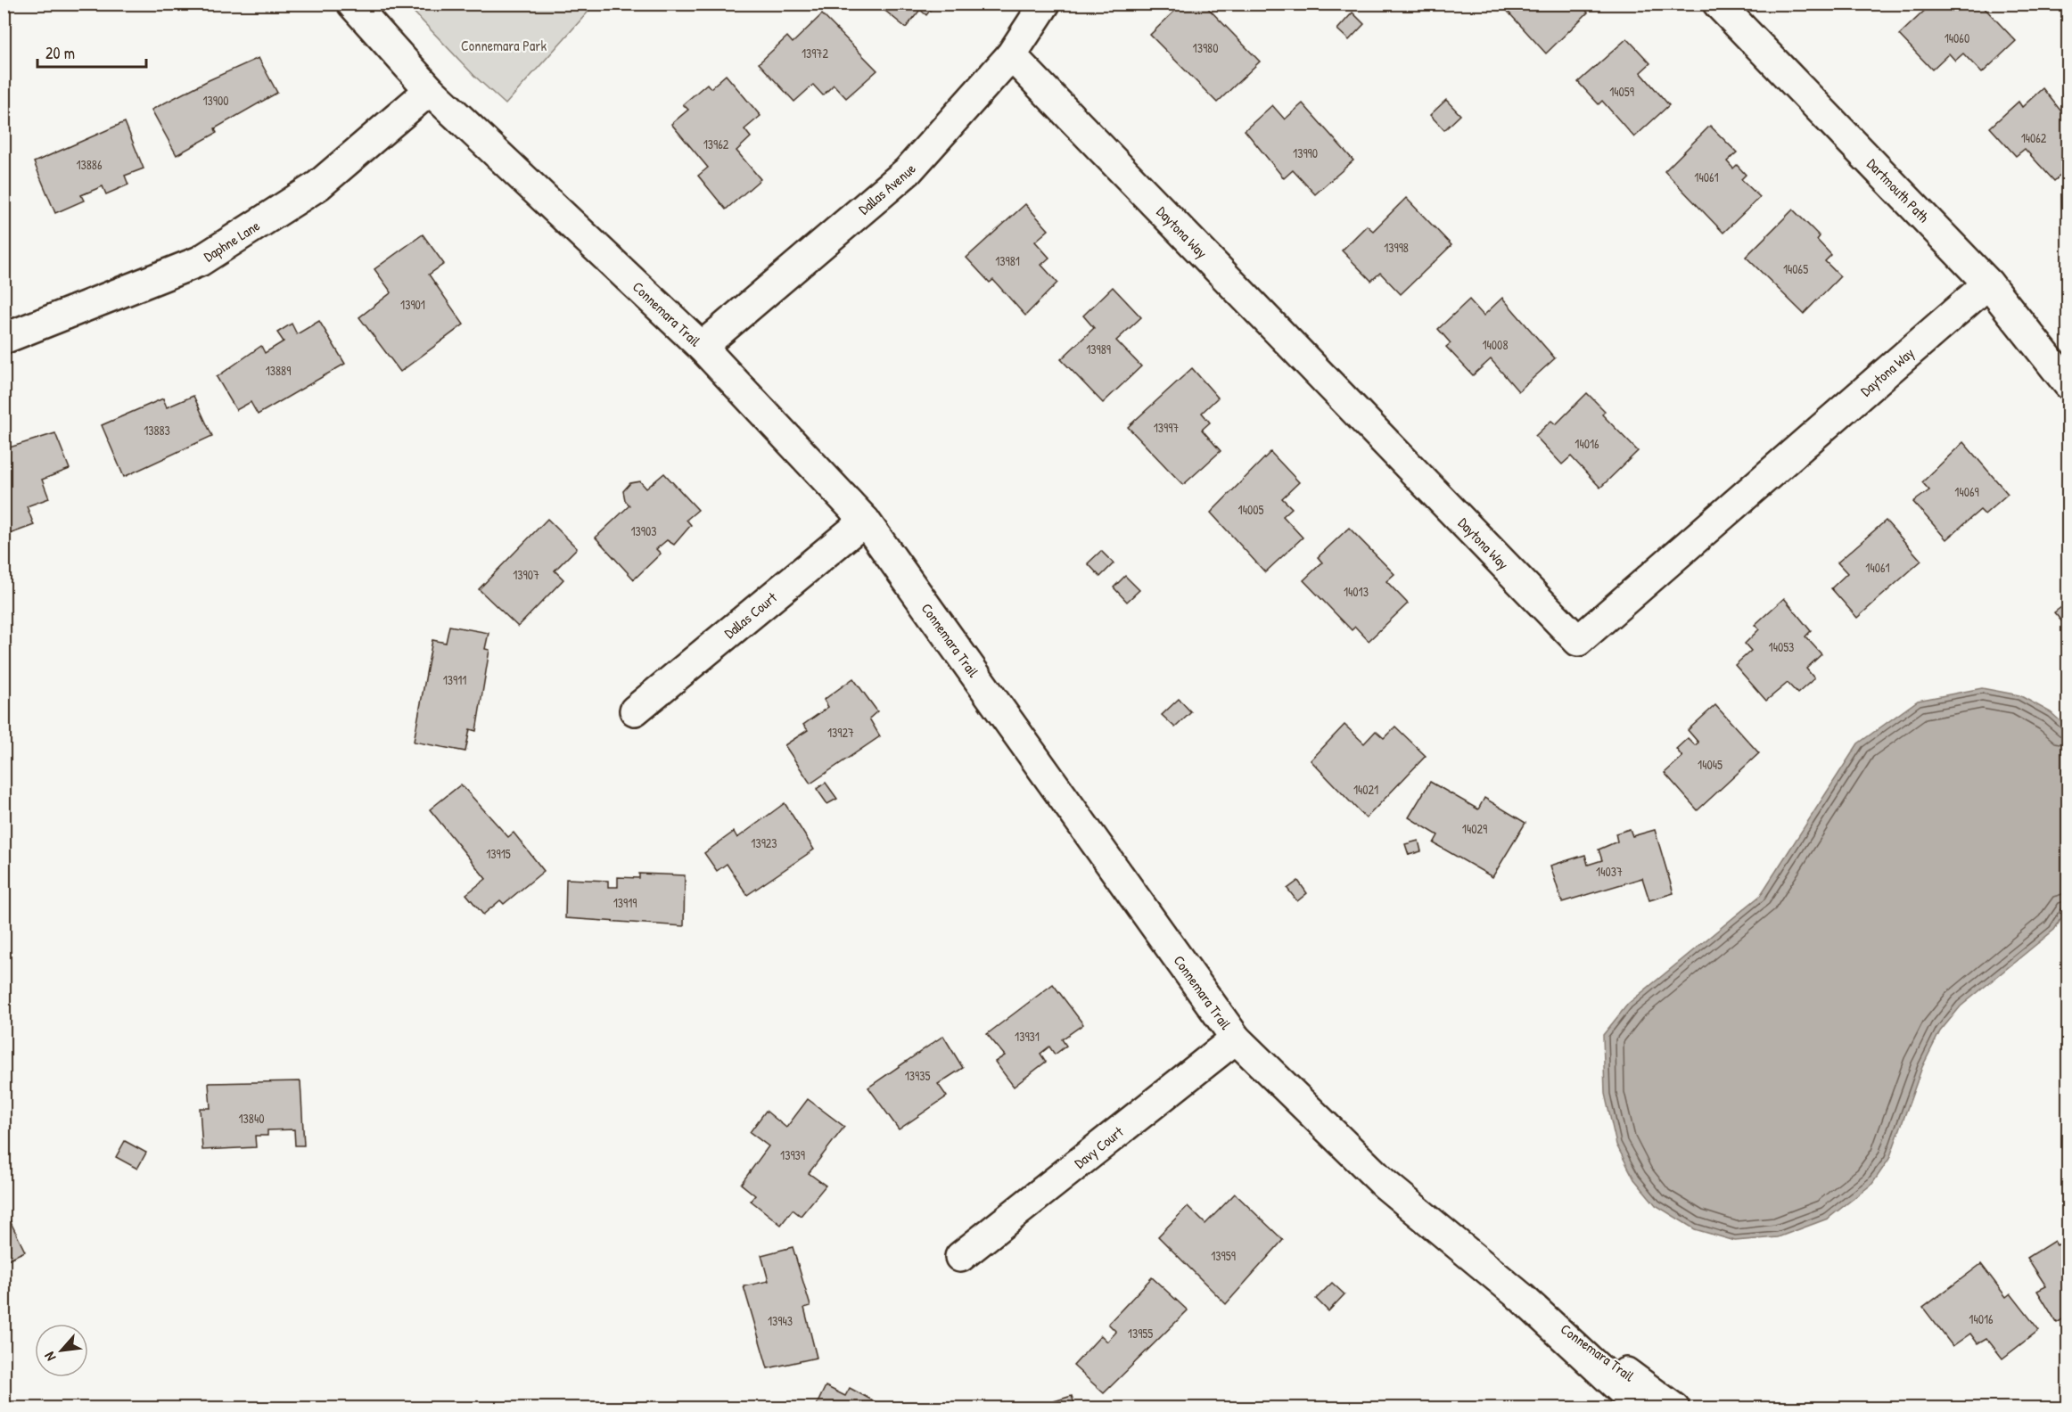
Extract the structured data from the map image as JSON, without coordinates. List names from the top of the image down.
{
  "streets": {
    "street": [
      "Dallas Avenue",
      "Dartmouth Path",
      "Daytona Way",
      "Daphne Lane",
      "Connemara Trail",
      "Dallas Court",
      "Davy Court"
    ]
  },
  "crossings": [
    ["Dallas Avenue", "Daytona Way"],
    ["Dallas Avenue", "Connemara Trail"],
    ["Dartmouth Path", "Daytona Way"],
    ["Daphne Lane", "Connemara Trail"],
    ["Connemara Trail", "Dallas Court"],
    ["Connemara Trail", "Davy Court"]
  ],
  "parks": ["Connemara Park"],
  "house_numbers": [
    "14060",
    "13980",
    "13972",
    "14059",
    "13900",
    "14062",
    "13962",
    "13990",
    "13886",
    "14061",
    "13998",
    "13981",
    "14065",
    "13901",
    "14008",
    "13989",
    "13889",
    "13997",
    "13883",
    "14016",
    "14069",
    "14005",
    "13903",
    "14061",
    "13907",
    "14013",
    "14053",
    "13911",
    "13927",
    "14045",
    "14021",
    "14029",
    "13923",
    "13915",
    "14037",
    "13919",
    "13931",
    "13935",
    "13840",
    "13939",
    "13959",
    "14016",
    "13943",
    "13955"
  ],
  "scale_bar": "20 m",
  "north": "bottom left"
}
